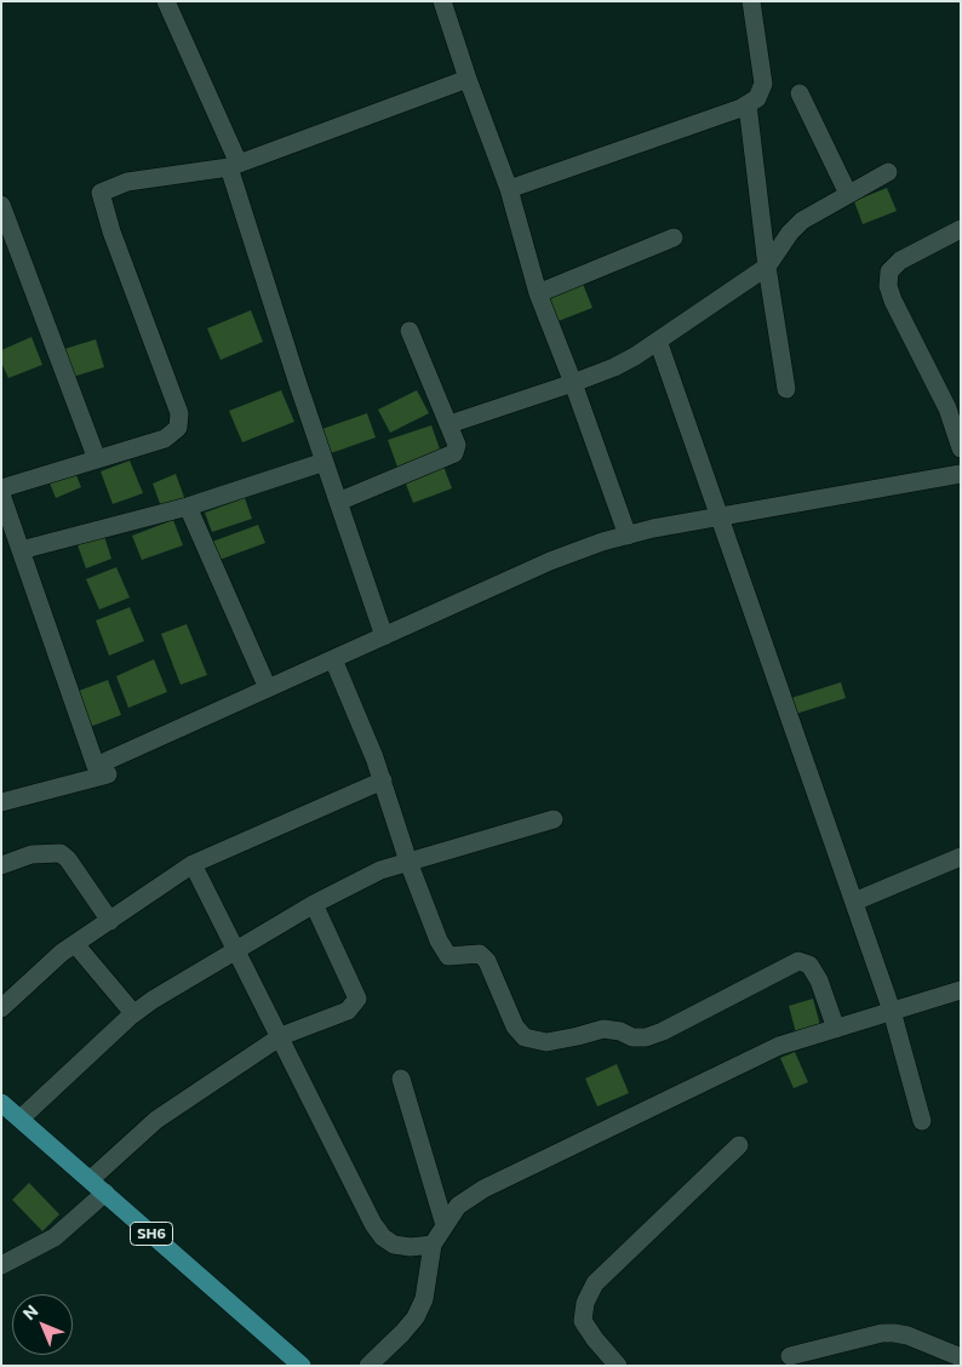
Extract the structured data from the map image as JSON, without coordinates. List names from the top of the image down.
{
  "streets": {
    "main road": ["SH6"]
  },
  "north": "top left"
}
